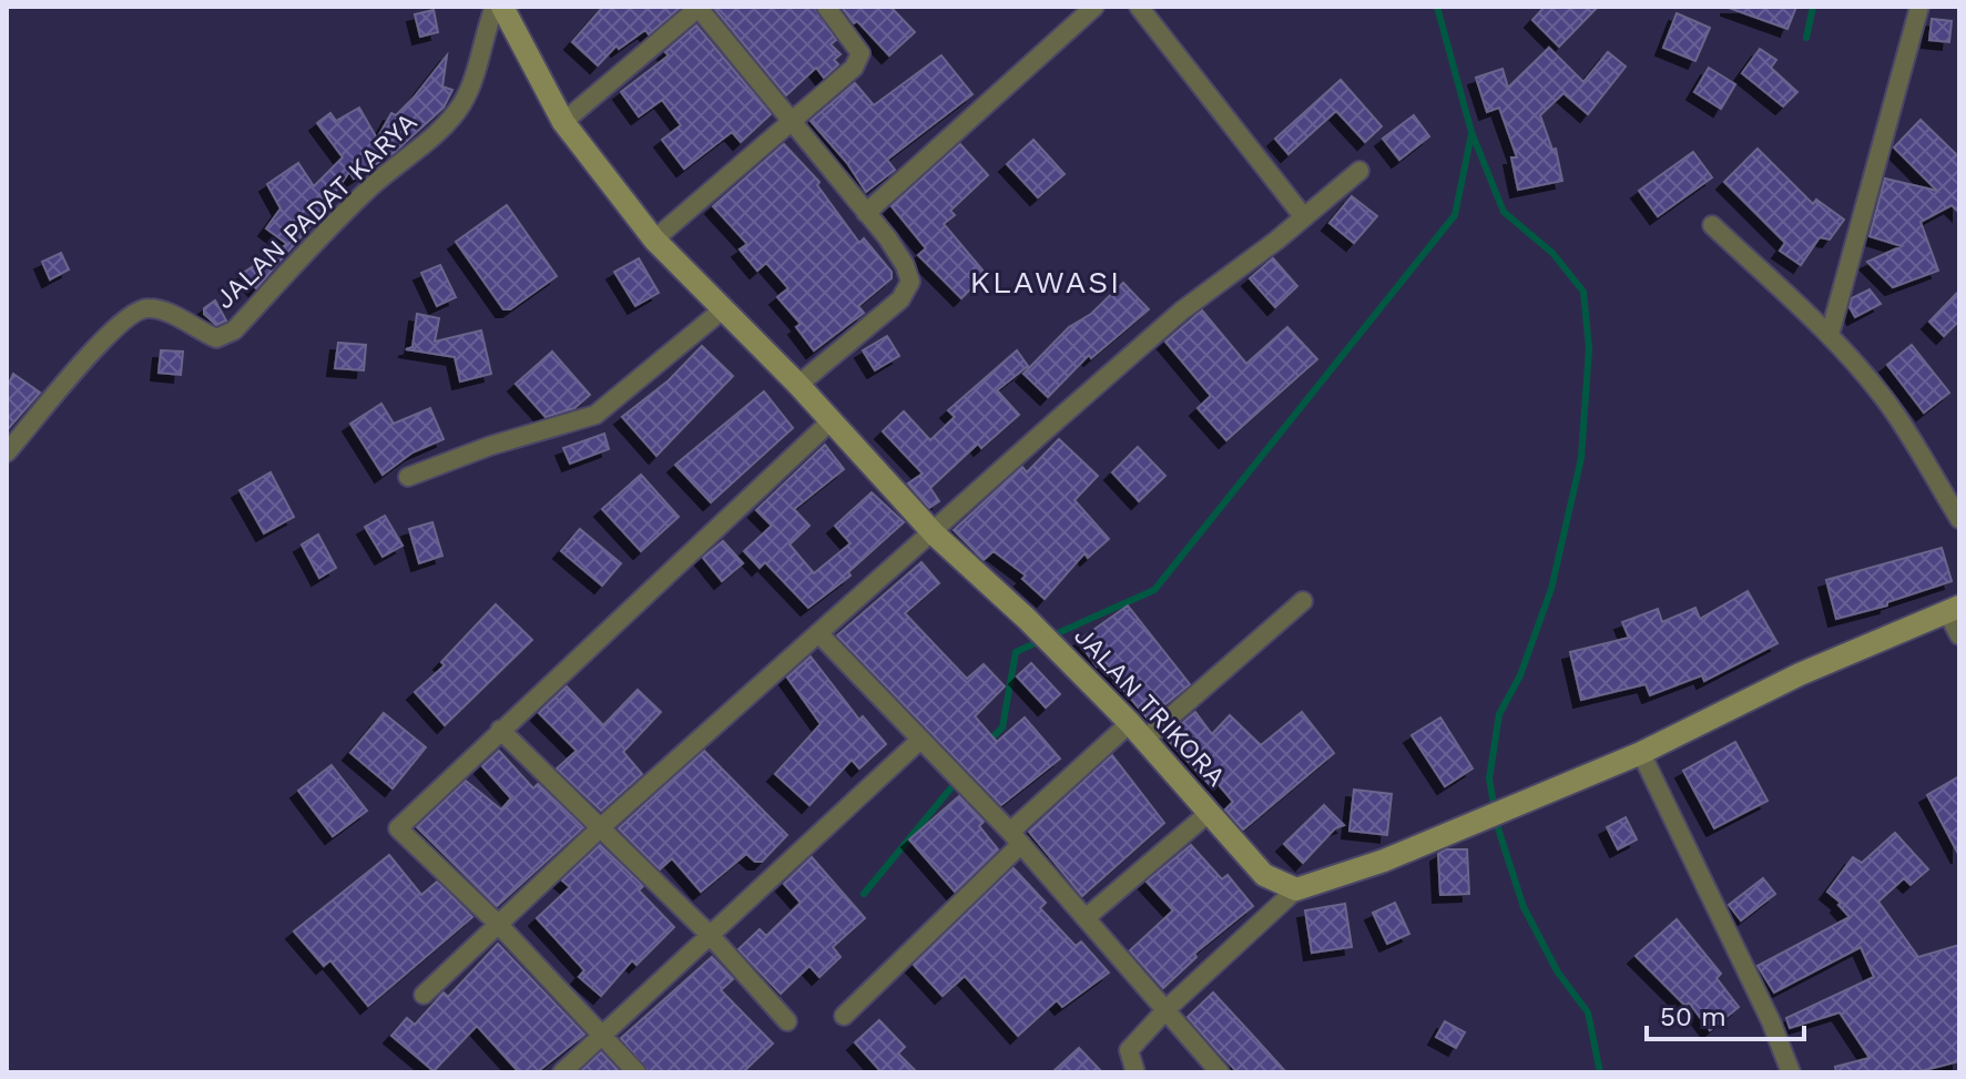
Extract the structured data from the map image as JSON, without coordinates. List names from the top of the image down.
{
  "streets": {
    "street": ["JALAN PADAT KARYA", "JALAN TRIKORA"]
  },
  "districts": ["KLAWASI"],
  "scale_bar": "50 m"
}
